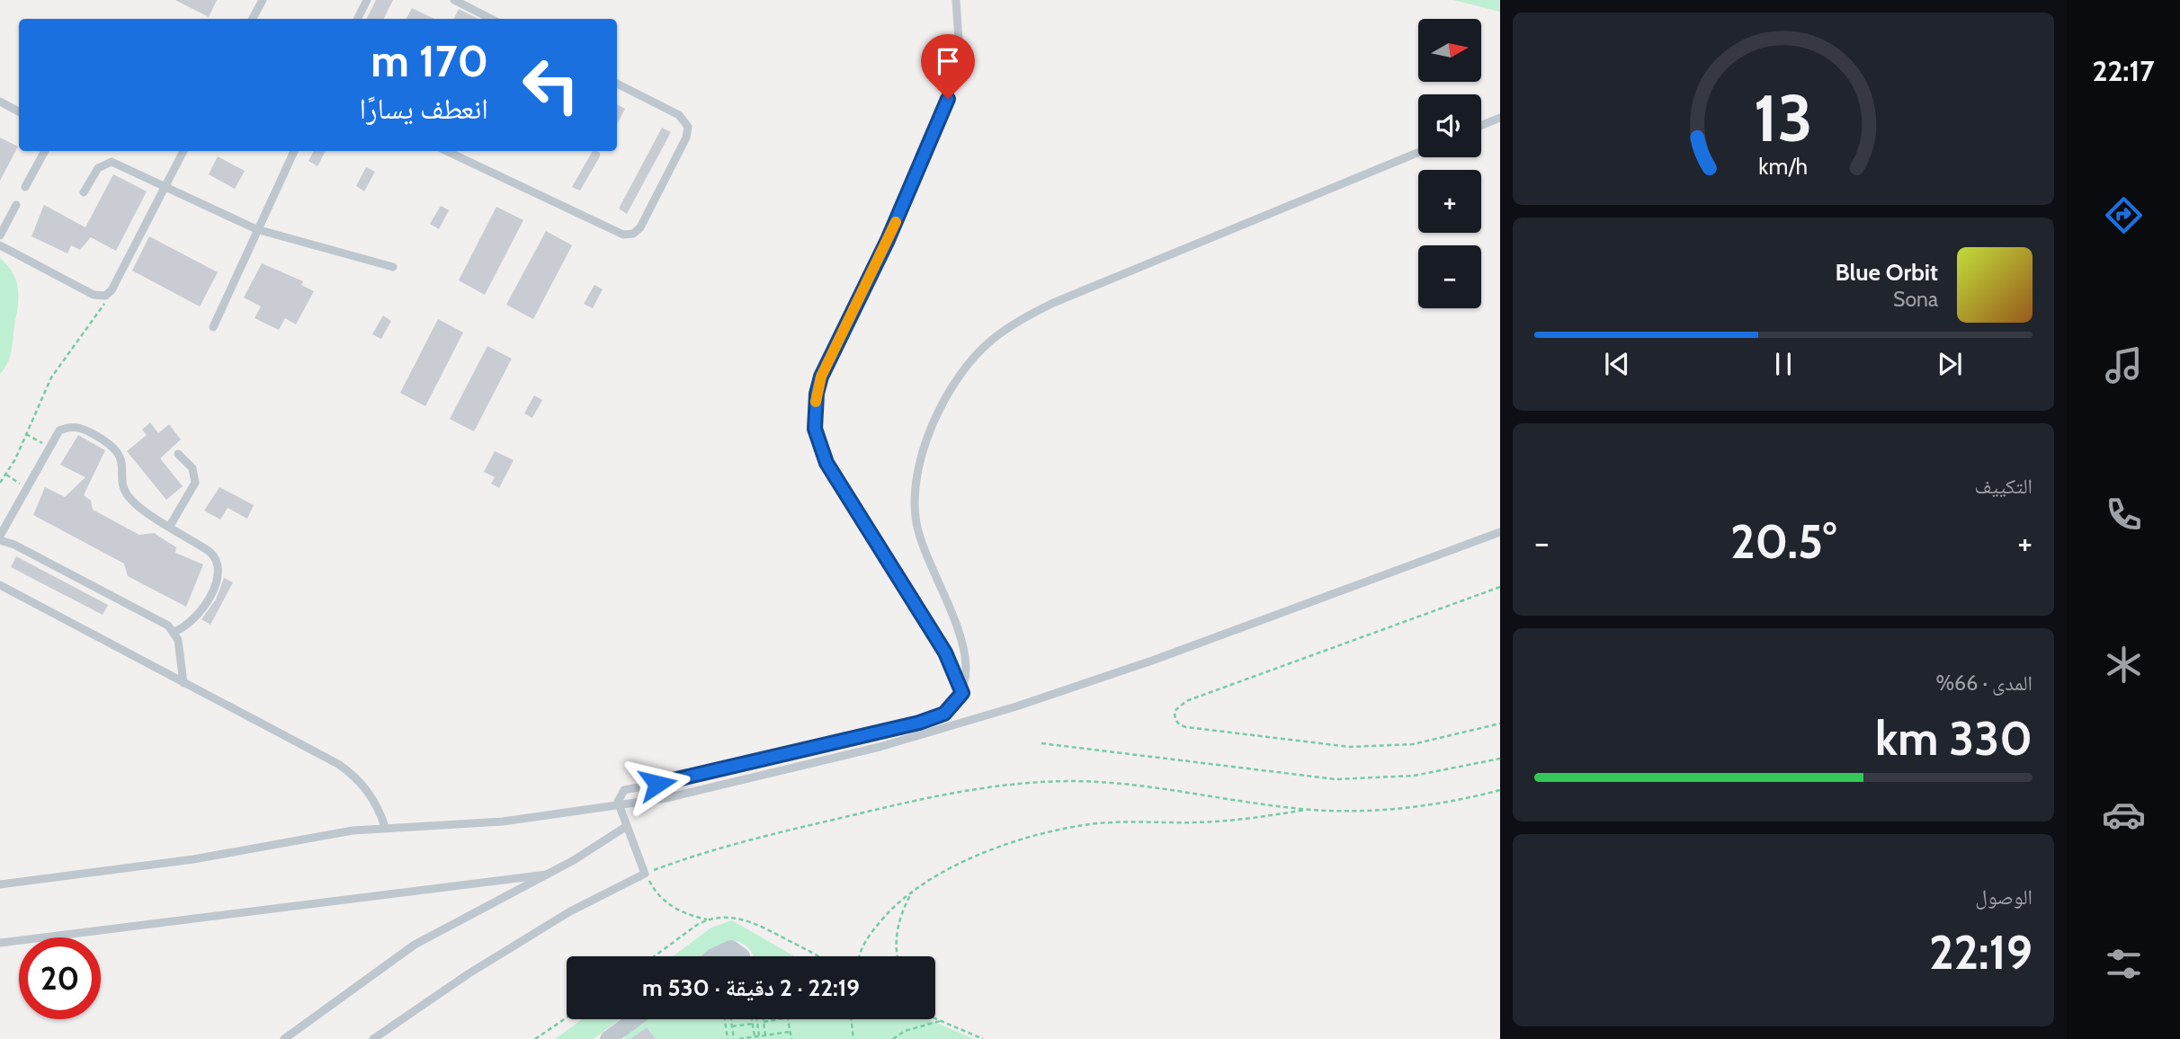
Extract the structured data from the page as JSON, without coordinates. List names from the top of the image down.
{
  "north": "right",
  "page": {
    "tabs": "22:17",
    "map_buttons": ["+", "−"],
    "turn": ["170 m", "انعطف يسارًا"],
    "song": ["Blue Orbit", "Sona"],
    "tile": [
      "التكييف",
      ["المدى · 66%", "330 km"],
      ["الوصول", "22:19"]
    ],
    "heat": ["−", "20.5°", "+"],
    "limit": "20",
    "trip": "22:19 · 2 دقيقة · 530 m",
    "gauge": ["13", "km/h"]
  }
}
